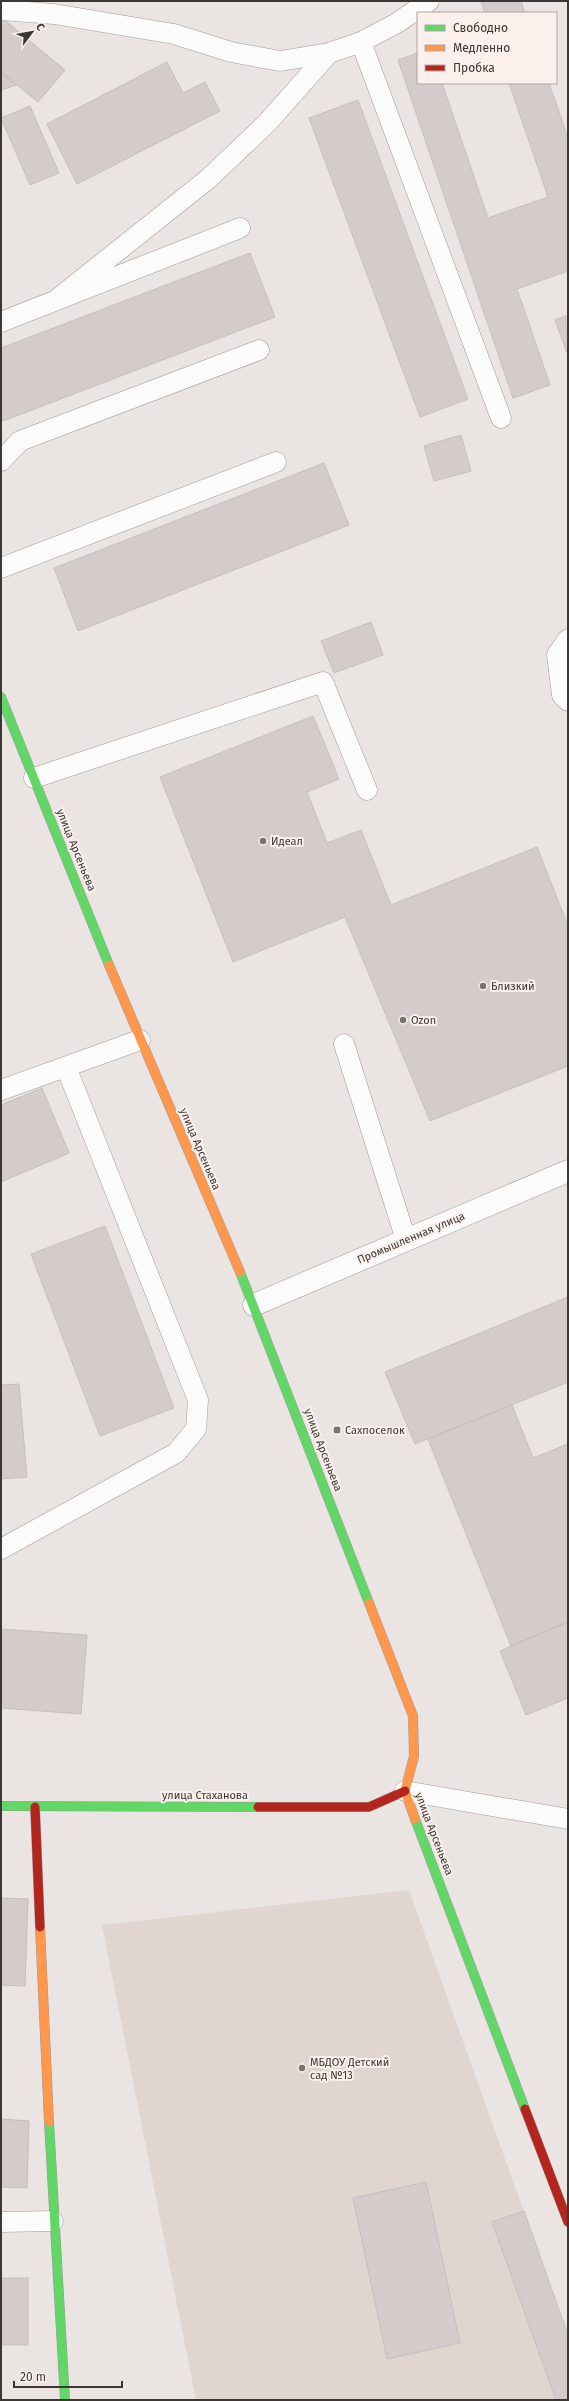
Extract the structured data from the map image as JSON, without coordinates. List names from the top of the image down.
{
  "streets": {
    "street": ["улица Арсеньева", "Промышленная улица", "улица Стаханова"]
  },
  "crossings": [
    ["улица Арсеньева", "Промышленная улица"],
    ["улица Арсеньева", "улица Стаханова"]
  ],
  "places": {
    "other": [
      "Идеал",
      "Близкий",
      "Ozon",
      "МБДОУ Детский сад №13"
    ],
    "transit": ["Сахпоселок"]
  },
  "legend": ["Свободно", "Медленно", "Пробка"],
  "scale_bar": "20 m",
  "north": "top right"
}
